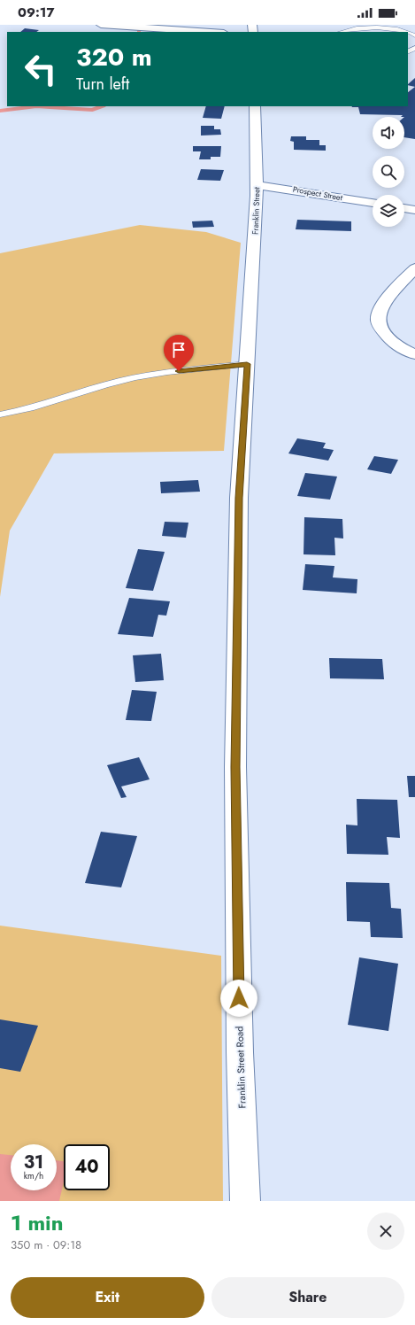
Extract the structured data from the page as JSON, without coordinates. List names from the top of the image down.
{
  "streets": {
    "street": ["Prospect Street", "Franklin Street", "Franklin Street Road"]
  },
  "crossings": [
    ["Prospect Street", "Franklin Street"],
    ["Franklin Street", "Franklin Street Road"]
  ],
  "page": {
    "status": "09:17",
    "turn": ["320 m", "Turn left"],
    "speed": "31 km/h",
    "limit": "40",
    "heading": ["1 min", "350 m · 09:18"],
    "buttons": ["Exit", "Share"]
  }
}
